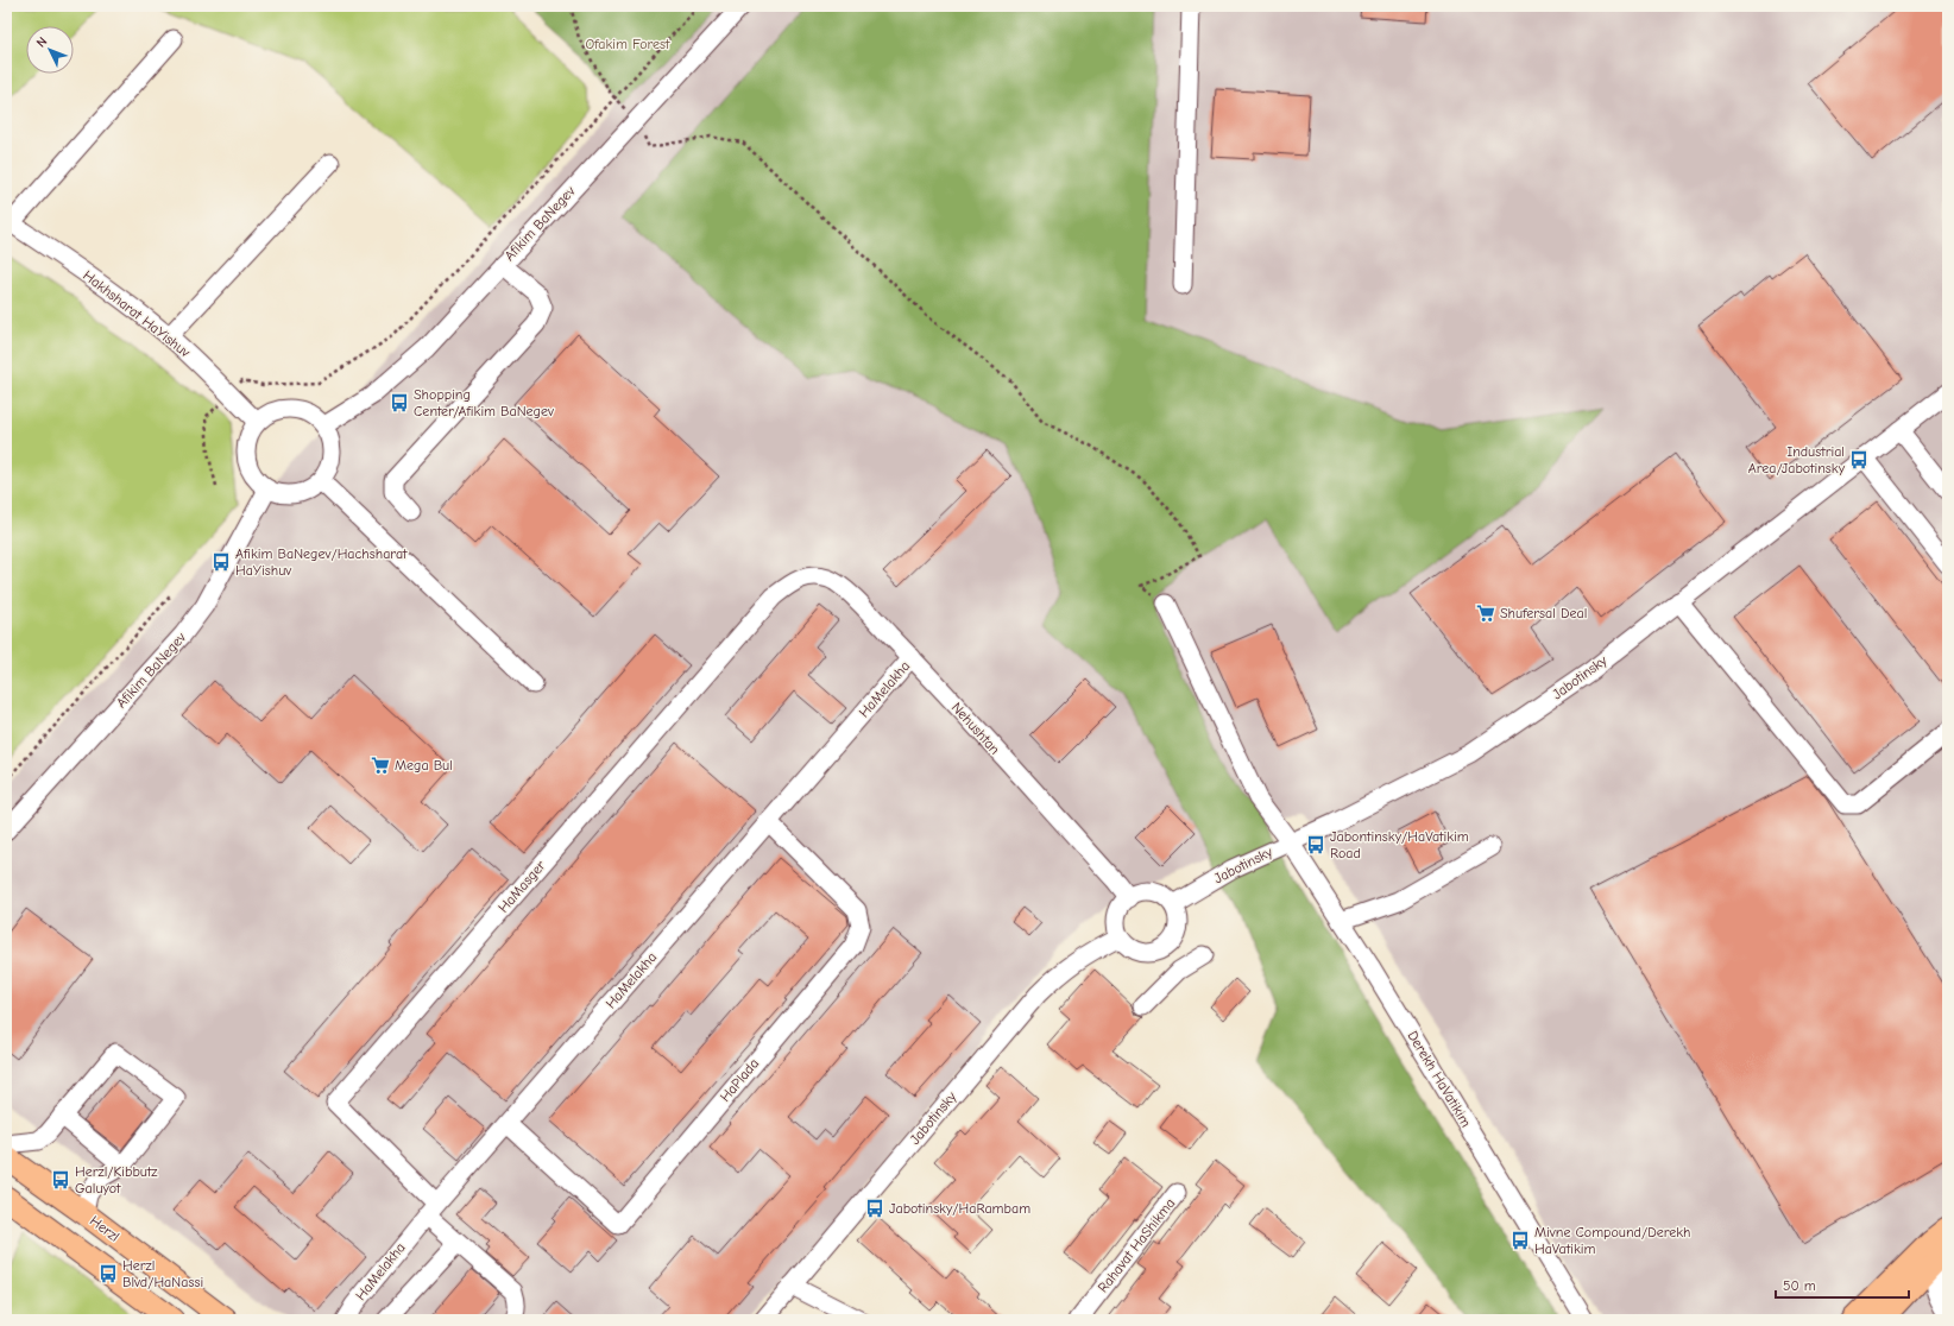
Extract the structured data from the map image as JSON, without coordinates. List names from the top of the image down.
{
  "streets": {
    "main road": ["Herzl"],
    "street": [
      "Afikim BaNegev",
      "Hakhsharat HaYishuv",
      "Jabotinsky",
      "HaMelakha",
      "Nehushtan",
      "HaMasger",
      "Derekh HaVatikim",
      "HaPlada",
      "Rahavat HaShikma"
    ]
  },
  "crossings": [
    ["Afikim BaNegev", "Hakhsharat HaYishuv"],
    ["Jabotinsky", "Nehushtan"],
    ["Jabotinsky", "Derekh HaVatikim"],
    ["HaMelakha", "Nehushtan"],
    ["HaMelakha", "HaMasger"],
    ["HaMelakha", "HaPlada"],
    ["Nehushtan", "HaMasger"]
  ],
  "parks": ["Ofakim Forest"],
  "places": {
    "bus stop": [
      "Shopping Center/Afikim BaNegev",
      "Industrial Area/Jabotinsky",
      "Afikim BaNegev/Hachsharat HaYishuv",
      "Jabontinsky/HaVatikim Road",
      "Herzl/Kibbutz Galuyot",
      "Jabotinsky/HaRambam",
      "Mivne Compound/Derekh HaVatikim",
      "Herzl Blvd/HaNassi"
    ],
    "supermarket": ["Shufersal Deal", "Mega Bul"]
  },
  "scale_bar": "50 m",
  "north": "top left"
}
